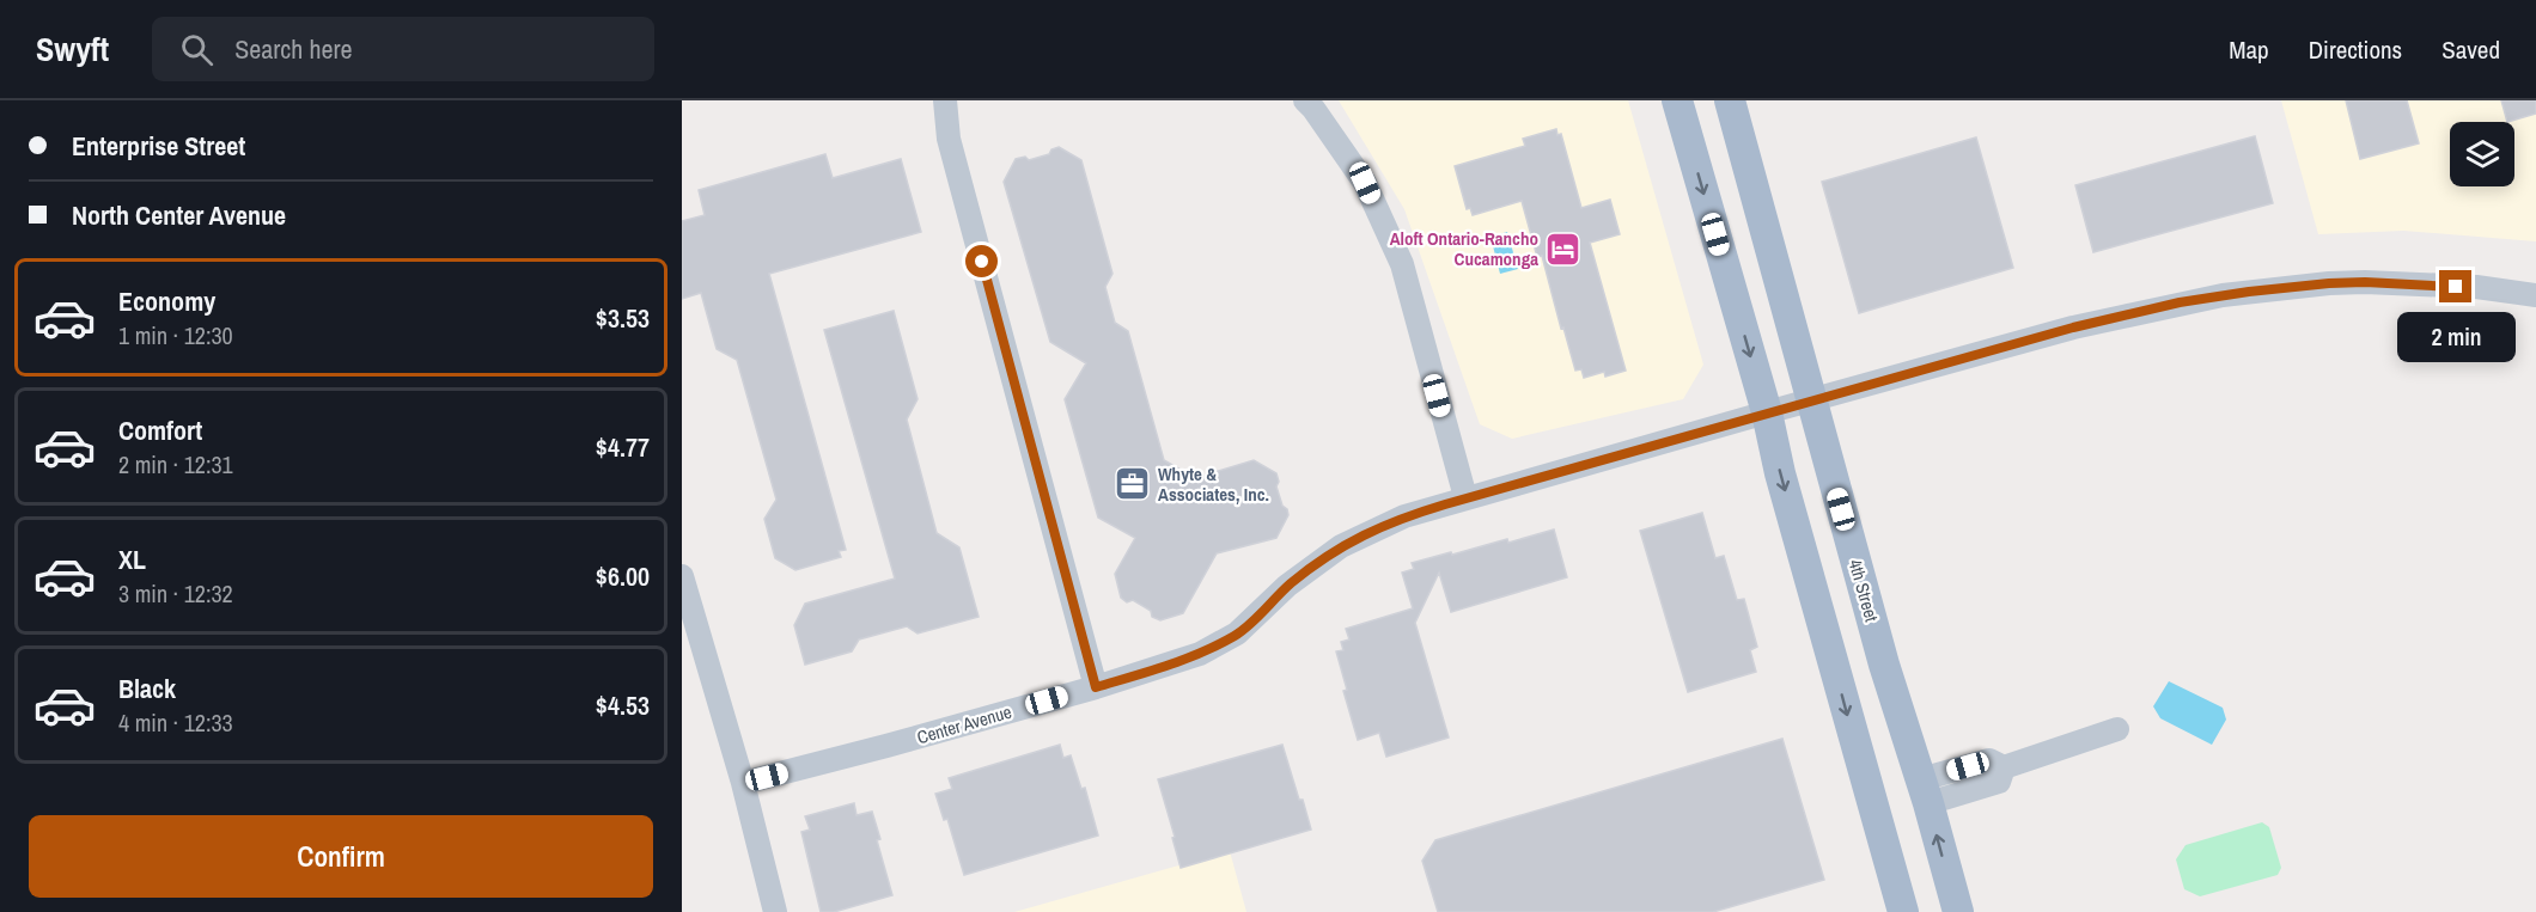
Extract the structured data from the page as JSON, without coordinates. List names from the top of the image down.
{
  "streets": {
    "main road": ["4th Street"],
    "street": ["Center Avenue"]
  },
  "crossings": [
    ["4th Street", "Center Avenue"]
  ],
  "places": {
    "hotel": ["Aloft Ontario-Rancho Cucamonga"],
    "office": ["Whyte & Associates, Inc."]
  },
  "page": {
    "header": "Swyft",
    "search": "Search here",
    "nav": ["Map", "Directions", "Saved"],
    "banner": ["Enterprise Street", "North Center Avenue"],
    "list": [
      {
        "name": "Economy",
        "note": "1 min · 12:30",
        "value": "$3.53"
      },
      {
        "name": "Comfort",
        "note": "2 min · 12:31",
        "value": "$4.77"
      },
      {
        "name": "XL",
        "note": "3 min · 12:32",
        "value": "$6.00"
      },
      {
        "name": "Black",
        "note": "4 min · 12:33",
        "value": "$4.53"
      }
    ],
    "bubble": "2 min",
    "buttons": "Confirm"
  }
}
